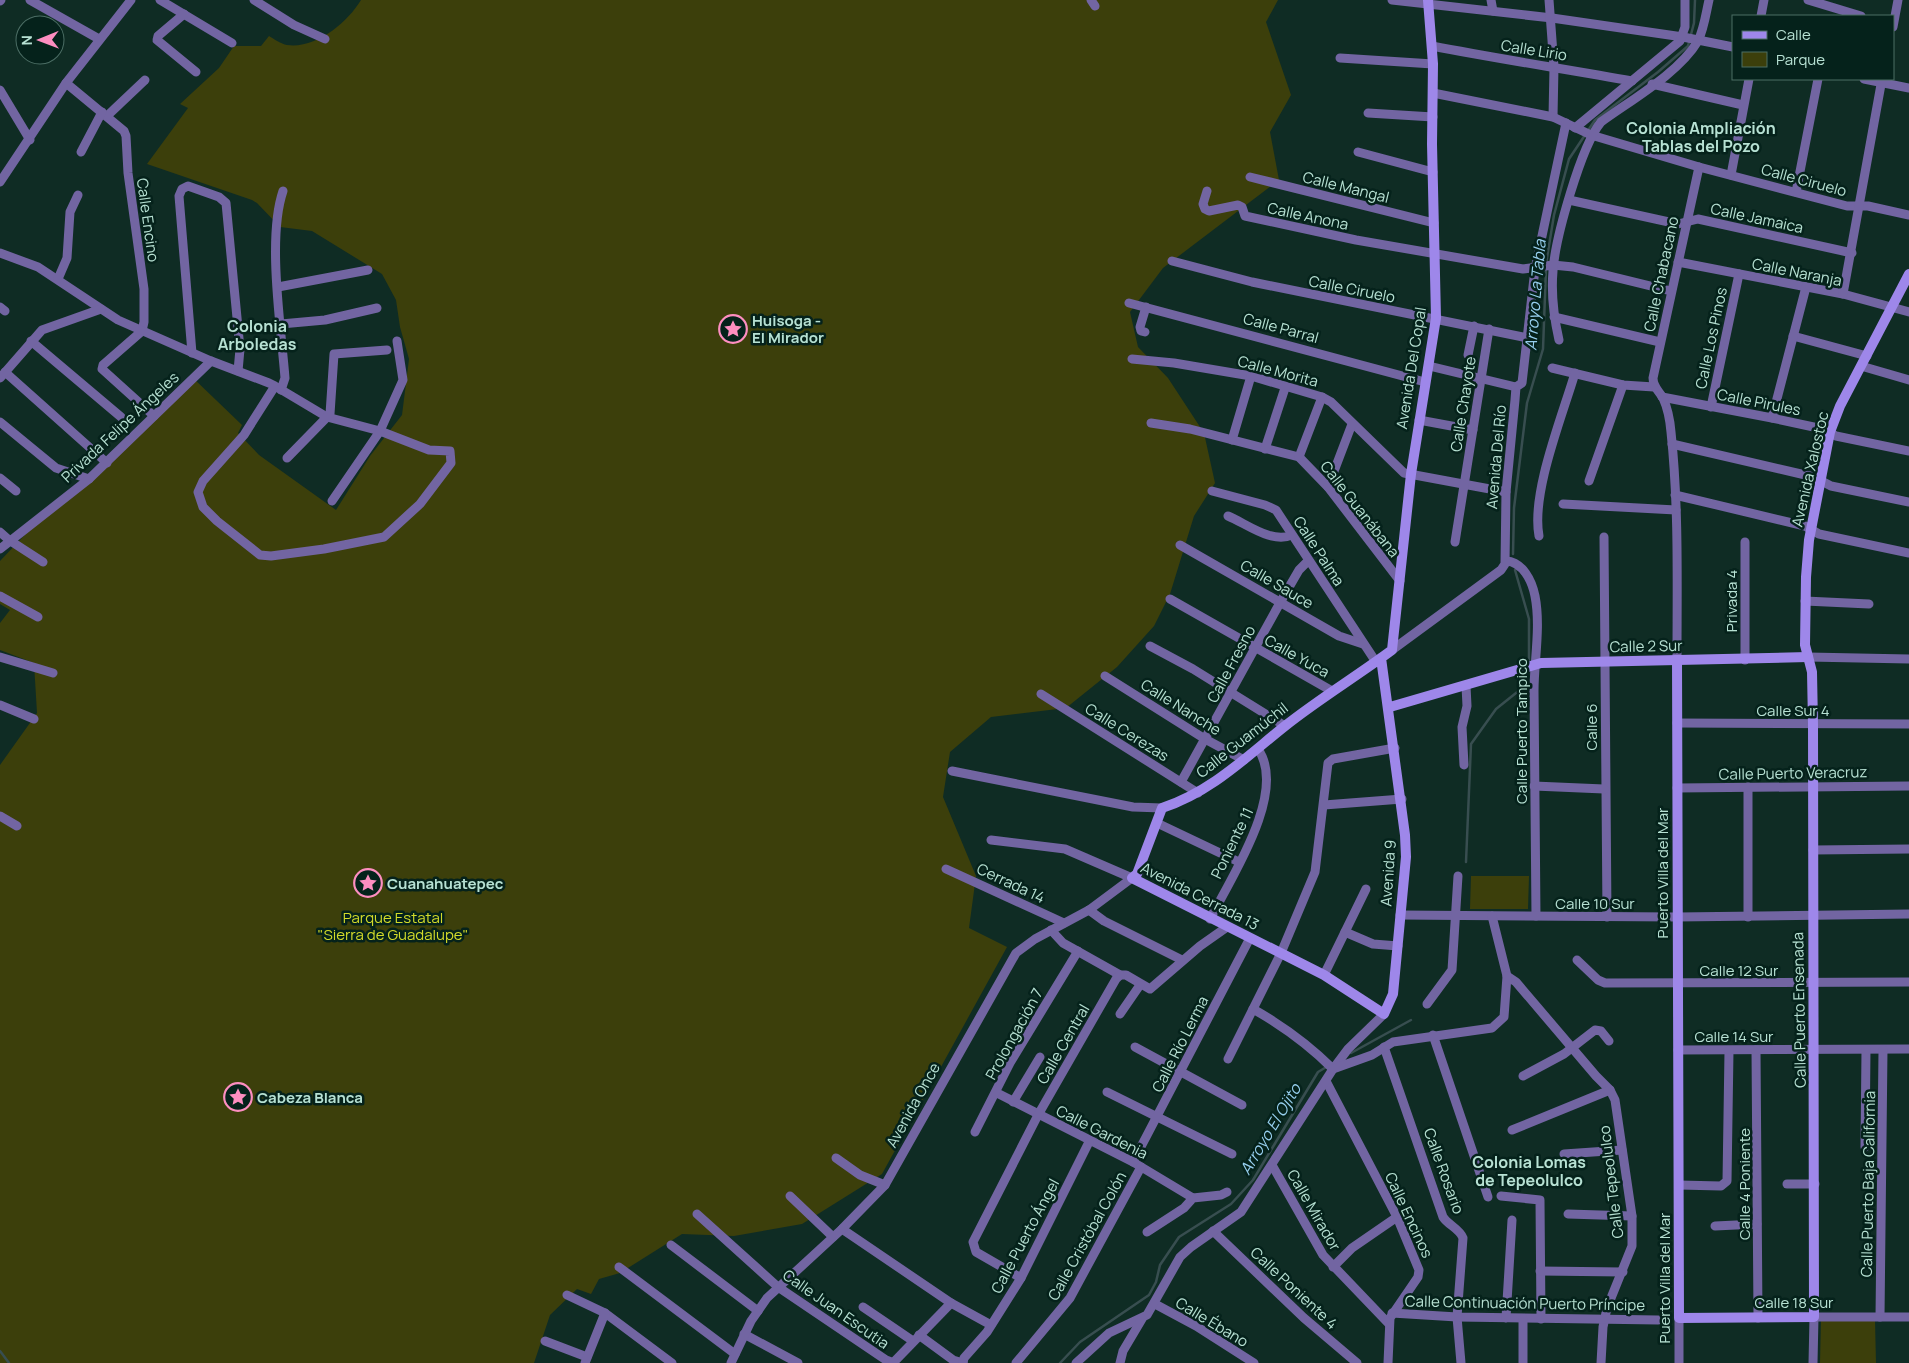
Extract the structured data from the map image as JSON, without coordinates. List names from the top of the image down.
{
  "streets": {
    "street": [
      "Calle Lirio",
      "Calle Ciruelo",
      "Calle Mangal",
      "Calle Anona",
      "Calle Jamaica",
      "Calle Encino",
      "Calle Naranja",
      "Calle Chabacano",
      "Calle Parral",
      "Calle Los Pinos",
      "Avenida Del Copal",
      "Calle Morita",
      "Calle Pirules",
      "Calle Chayote",
      "Privada Felipe Ángeles",
      "Avenida Del Río",
      "Avenida Xalostoc",
      "Calle Guanábana",
      "Calle Palma",
      "Calle Sauce",
      "Privada 4",
      "Calle 2 Sur",
      "Calle Yuca",
      "Calle Fresno",
      "Calle Nanche",
      "Calle Sur 4",
      "Calle 6",
      "Calle Puerto Tampico",
      "Calle Cerezas",
      "Calle Guamúchil",
      "Calle Puerto Veracruz",
      "Poniente 11",
      "Avenida 9",
      "Puerto Villa del Mar",
      "Cerrada 14",
      "Avenida Cerrada 13",
      "Calle 10 Sur",
      "Calle 12 Sur",
      "Calle Puerto Ensenada",
      "Prolongación 7",
      "Calle 14 Sur",
      "Calle Central",
      "Calle Río Lerma",
      "Avenida Once",
      "Calle Gardenia",
      "Calle Rosario",
      "Calle Tepeolulco",
      "Calle 4 Poniente",
      "Calle Puerto Baja California",
      "Calle Mirador",
      "Calle Encinos",
      "Calle Puerto Ángel",
      "Calle Cristóbal Colón",
      "Calle Poniente 4",
      "Calle 18 Sur",
      "Calle Continuación Puerto Príncipe",
      "Calle Juan Escutia",
      "Calle Ébano"
    ]
  },
  "crossings": [
    ["Calle Lirio", "Avenida Del Copal"],
    ["Calle Ciruelo", "Calle Chabacano"],
    ["Calle Ciruelo", "Avenida Del Copal"],
    ["Calle Ciruelo", "Calle Chayote"],
    ["Calle Ciruelo", "Avenida Del Río"],
    ["Calle Mangal", "Avenida Del Copal"],
    ["Calle Anona", "Avenida Del Copal"],
    ["Calle Jamaica", "Calle Chabacano"],
    ["Calle Jamaica", "Avenida Del Río"],
    ["Calle Naranja", "Calle Chabacano"],
    ["Calle Naranja", "Calle Los Pinos"],
    ["Calle Naranja", "Avenida Xalostoc"],
    ["Calle Chabacano", "Puerto Villa del Mar"],
    ["Calle Parral", "Avenida Del Copal"],
    ["Calle Los Pinos", "Calle Pirules"],
    ["Avenida Del Copal", "Calle Morita"],
    ["Avenida Del Copal", "Calle Guanábana"],
    ["Avenida Del Copal", "Calle Guamúchil"],
    ["Calle Morita", "Calle Chayote"],
    ["Calle Morita", "Avenida Del Río"],
    ["Calle Pirules", "Avenida Xalostoc"],
    ["Calle Pirules", "Puerto Villa del Mar"],
    ["Avenida Del Río", "Calle Puerto Tampico"],
    ["Avenida Del Río", "Calle Guamúchil"],
    ["Avenida Xalostoc", "Calle 2 Sur"],
    ["Avenida Xalostoc", "Calle Puerto Ensenada"],
    ["Calle Palma", "Calle Sauce"],
    ["Calle Palma", "Calle Fresno"],
    ["Calle Palma", "Calle Guamúchil"],
    ["Calle Palma", "Avenida 9"],
    ["Calle Sauce", "Calle Fresno"],
    ["Privada 4", "Calle 2 Sur"],
    ["Calle 2 Sur", "Calle 6"],
    ["Calle 2 Sur", "Calle Puerto Tampico"],
    ["Calle 2 Sur", "Avenida 9"],
    ["Calle 2 Sur", "Puerto Villa del Mar"],
    ["Calle 2 Sur", "Calle Puerto Ensenada"],
    ["Calle Yuca", "Calle Fresno"],
    ["Calle Yuca", "Calle Guamúchil"],
    ["Calle Fresno", "Calle Nanche"],
    ["Calle Fresno", "Calle Cerezas"],
    ["Calle Nanche", "Calle Guamúchil"],
    ["Calle Sur 4", "Puerto Villa del Mar"],
    ["Calle Sur 4", "Calle Puerto Ensenada"],
    ["Calle 6", "Calle 10 Sur"],
    ["Calle Puerto Tampico", "Calle Guamúchil"],
    ["Calle Puerto Tampico", "Calle 10 Sur"],
    ["Calle Cerezas", "Calle Guamúchil"],
    ["Calle Guamúchil", "Poniente 11"],
    ["Calle Guamúchil", "Avenida 9"],
    ["Calle Puerto Veracruz", "Puerto Villa del Mar"],
    ["Calle Puerto Veracruz", "Calle Puerto Ensenada"],
    ["Poniente 11", "Avenida Cerrada 13"],
    ["Avenida 9", "Avenida Cerrada 13"],
    ["Avenida 9", "Calle 10 Sur"],
    ["Avenida 9", "Calle Mirador"],
    ["Avenida 9", "Calle Encinos"],
    ["Avenida 9", "Calle Poniente 4"],
    ["Avenida 9", "Calle Ébano"],
    ["Puerto Villa del Mar", "Calle 10 Sur"],
    ["Puerto Villa del Mar", "Calle 12 Sur"],
    ["Puerto Villa del Mar", "Calle 14 Sur"],
    ["Puerto Villa del Mar", "Calle 4 Poniente"],
    ["Puerto Villa del Mar", "Calle 18 Sur"],
    ["Cerrada 14", "Avenida Once"],
    ["Avenida Cerrada 13", "Calle Río Lerma"],
    ["Avenida Cerrada 13", "Avenida Once"],
    ["Calle 10 Sur", "Calle Puerto Ensenada"],
    ["Calle 12 Sur", "Calle Puerto Ensenada"],
    ["Calle Puerto Ensenada", "Calle 14 Sur"],
    ["Calle Puerto Ensenada", "Calle 18 Sur"],
    ["Prolongación 7", "Calle Gardenia"],
    ["Calle 14 Sur", "Calle 4 Poniente"],
    ["Calle 14 Sur", "Calle Puerto Baja California"],
    ["Calle Central", "Calle Gardenia"],
    ["Calle Central", "Calle Puerto Ángel"],
    ["Calle Río Lerma", "Calle Gardenia"],
    ["Calle Río Lerma", "Calle Cristóbal Colón"],
    ["Avenida Once", "Calle Juan Escutia"],
    ["Calle Gardenia", "Calle Puerto Ángel"],
    ["Calle Gardenia", "Calle Cristóbal Colón"],
    ["Calle Rosario", "Calle Continuación Puerto Príncipe"],
    ["Calle Tepeolulco", "Calle Continuación Puerto Príncipe"],
    ["Calle 4 Poniente", "Calle 18 Sur"],
    ["Calle Puerto Baja California", "Calle 18 Sur"],
    ["Calle Mirador", "Calle Encinos"],
    ["Calle Encinos", "Calle Continuación Puerto Príncipe"]
  ],
  "districts": ["Colonia Ampliación Tablas del Pozo", "Colonia Arboledas", "Colonia Lomas de Tepeolulco"],
  "water": ["Arroyo La Tabla", "Arroyo El Ojito"],
  "parks": ["Parque Estatal \"Sierra de Guadalupe\""],
  "places": {
    "place": ["Huisoga - El Mirador", "Cuanahuatepec", "Cabeza Blanca"]
  },
  "legend": ["Calle", "Parque"],
  "north": "left"
}
